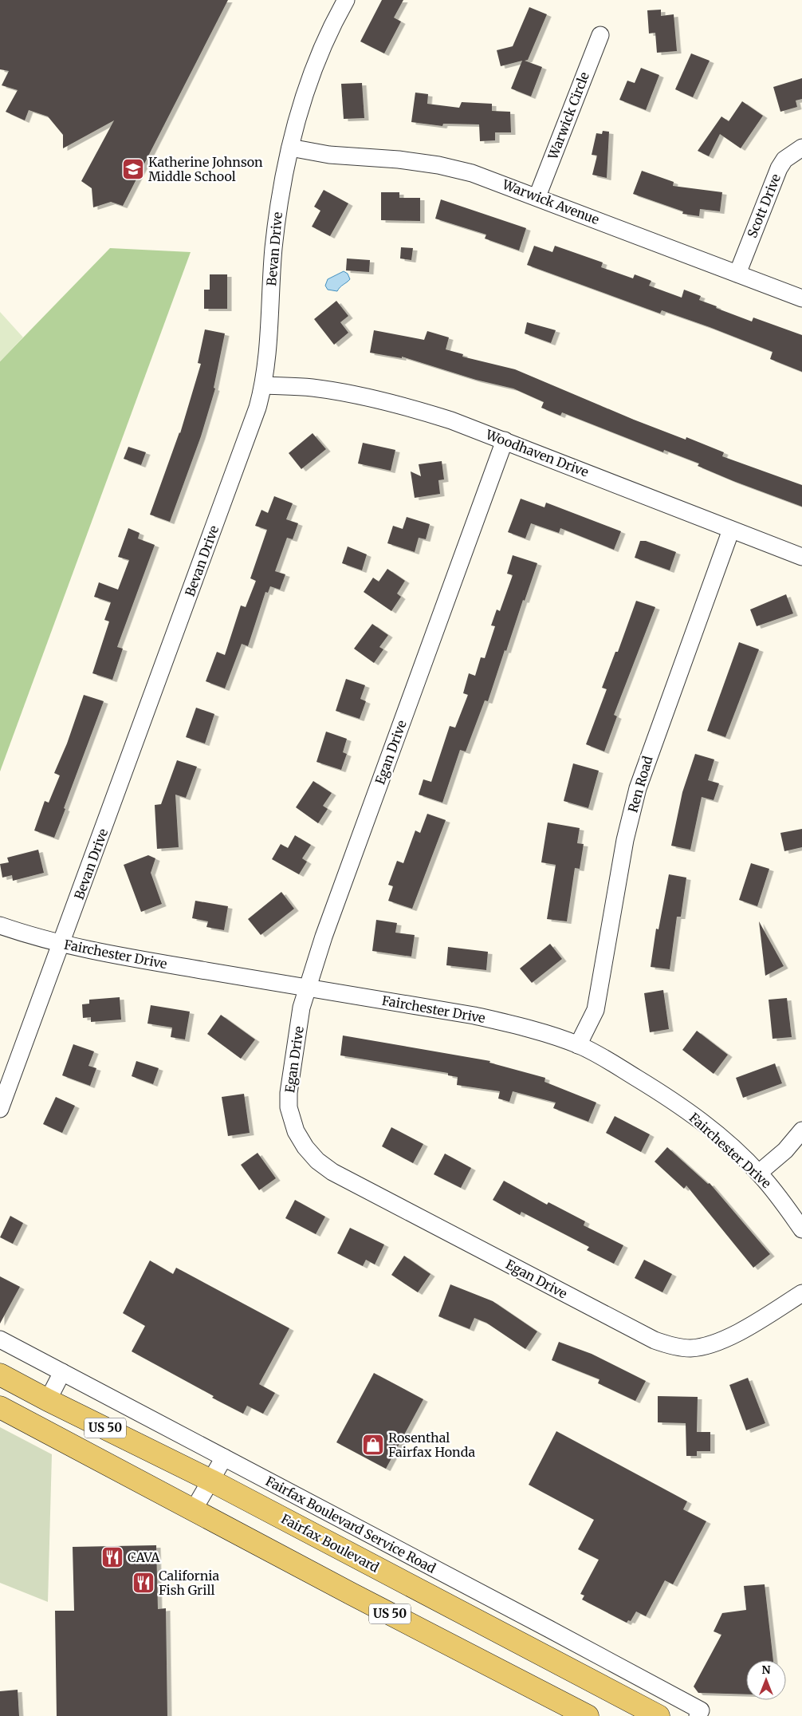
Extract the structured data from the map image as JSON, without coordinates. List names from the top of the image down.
{
  "streets": {
    "main road": ["US 50", "Fairfax Boulevard"],
    "street": [
      "Warwick Circle",
      "Warwick Avenue",
      "Scott Drive",
      "Bevan Drive",
      "Woodhaven Drive",
      "Egan Drive",
      "Ren Road",
      "Fairchester Drive",
      "Fairfax Boulevard Service Road"
    ]
  },
  "crossings": [
    ["Warwick Circle", "Warwick Avenue"],
    ["Warwick Avenue", "Scott Drive"],
    ["Warwick Avenue", "Bevan Drive"],
    ["Bevan Drive", "Woodhaven Drive"],
    ["Bevan Drive", "Fairchester Drive"],
    ["Woodhaven Drive", "Egan Drive"],
    ["Woodhaven Drive", "Ren Road"],
    ["Egan Drive", "Fairchester Drive"],
    ["Ren Road", "Fairchester Drive"]
  ],
  "places": {
    "school or university": ["Katherine Johnson Middle School"],
    "shop": ["Rosenthal Fairfax Honda"],
    "restaurant": ["CAVA", "California Fish Grill"]
  },
  "north": "top"
}
